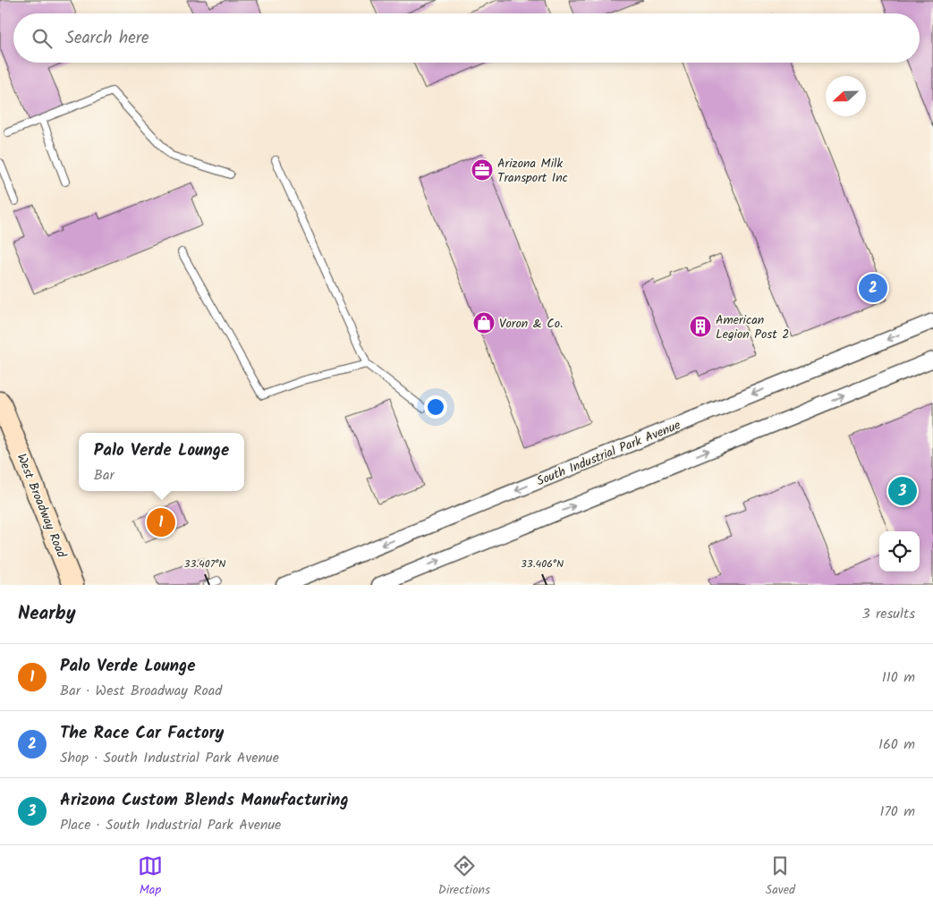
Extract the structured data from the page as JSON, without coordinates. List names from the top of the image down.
{
  "streets": {
    "main road": ["West Broadway Road"],
    "street": ["South Industrial Park Avenue"]
  },
  "places": {
    "office": ["Arizona Milk Transport Inc"],
    "shop": ["Voron & Co."],
    "building": ["American Legion Post 2"]
  },
  "north": "left",
  "page": {
    "search": "Search here",
    "pins": ["2", "3", "1"],
    "popup": ["Palo Verde Lounge", "Bar"],
    "heading": ["Nearby", "3 results"],
    "list": [
      {
        "mark": "1",
        "name": "Palo Verde Lounge",
        "note": "Bar · West Broadway Road",
        "value": "110 m"
      },
      {
        "mark": "2",
        "name": "The Race Car Factory",
        "note": "Shop · South Industrial Park Avenue",
        "value": "160 m"
      },
      {
        "mark": "3",
        "name": "Arizona Custom Blends Manufacturing",
        "note": "Place · South Industrial Park Avenue",
        "value": "170 m"
      }
    ],
    "nav": ["Map", "Directions", "Saved"]
  },
  "coordinates": ["33.407°N", "33.406°N"]
}
